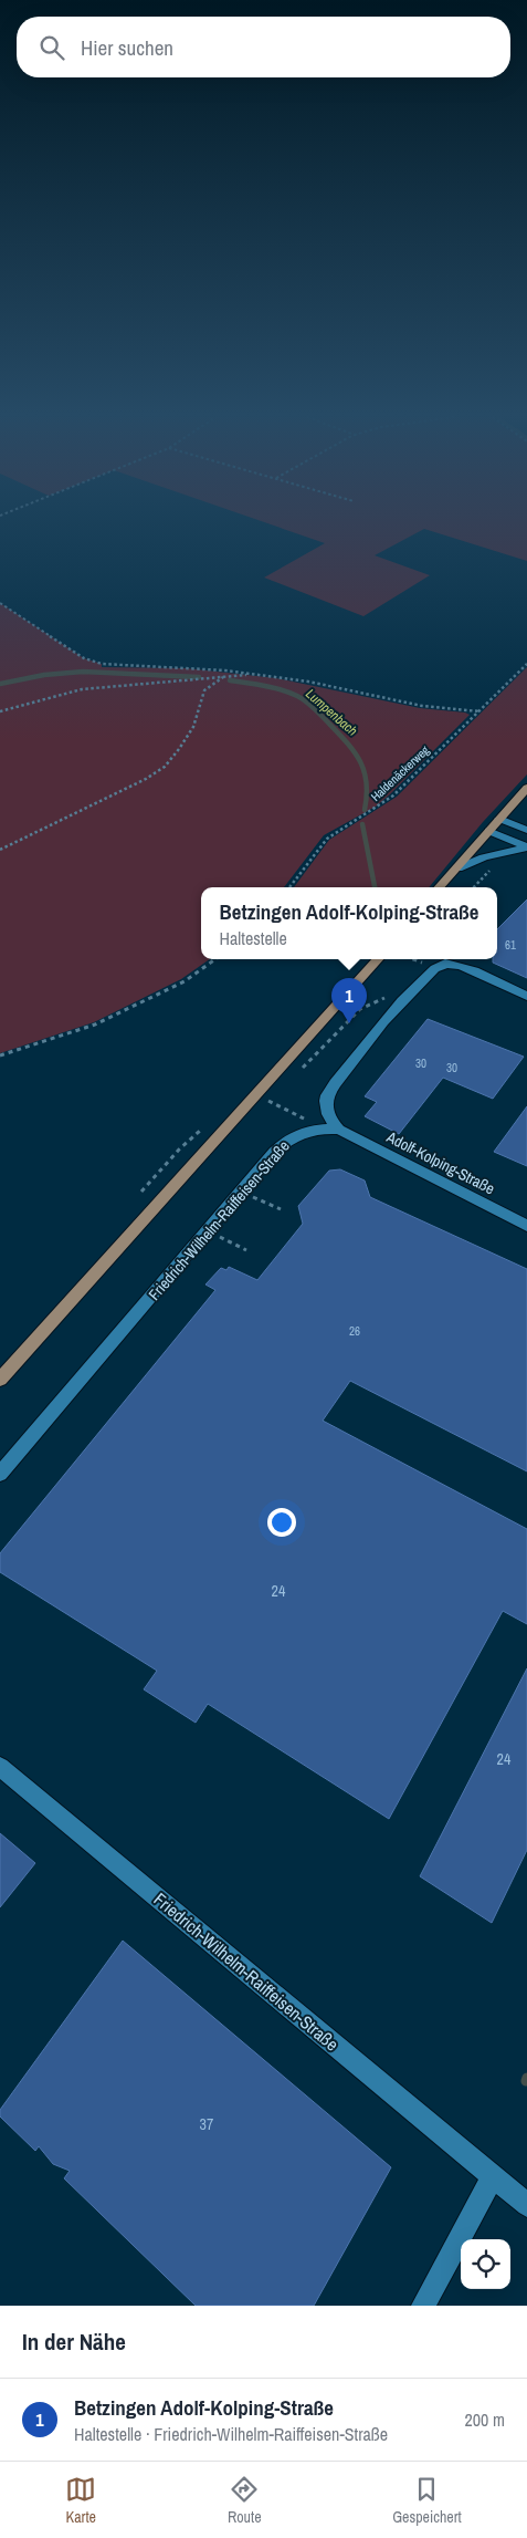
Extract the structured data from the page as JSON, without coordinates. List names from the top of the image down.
{
  "streets": {
    "street": ["Adolf-Kolping-Straße", "Friedrich-Wilhelm-Raiffeisen-Straße"],
    "path": ["Haldenäckerweg"]
  },
  "crossings": [
    ["Adolf-Kolping-Straße", "Friedrich-Wilhelm-Raiffeisen-Straße"]
  ],
  "water": ["Lumpenbach"],
  "house_numbers": [
    "61",
    "30",
    "30",
    "26",
    "24",
    "24",
    "37"
  ],
  "page": {
    "search": "Hier suchen",
    "popup": ["Betzingen Adolf-Kolping-Straße", "Haltestelle"],
    "pins": "1",
    "heading": "In der Nähe",
    "list": [
      {
        "mark": "1",
        "name": "Betzingen Adolf-Kolping-Straße",
        "note": "Haltestelle · Friedrich-Wilhelm-Raiffeisen-Straße",
        "value": "200 m"
      }
    ],
    "nav": ["Karte", "Route", "Gespeichert"]
  }
}
